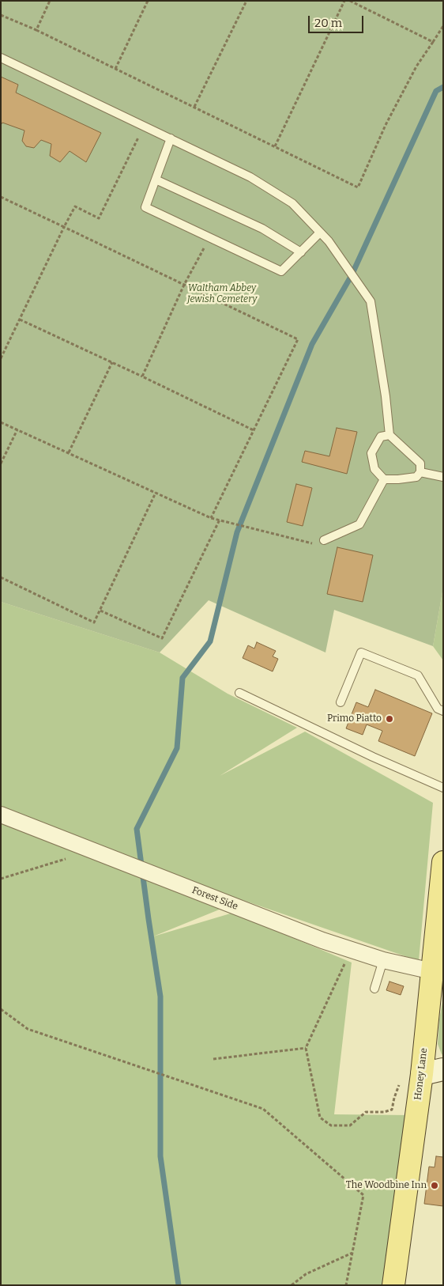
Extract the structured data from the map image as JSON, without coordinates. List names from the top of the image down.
{
  "streets": {
    "main road": ["Honey Lane"],
    "street": ["Forest Side"]
  },
  "crossings": [
    ["Forest Side", "Honey Lane"]
  ],
  "parks": ["Waltham Abbey Jewish Cemetery"],
  "places": ["Primo Piatto", "The Woodbine Inn"],
  "scale_bar": "20 m"
}
